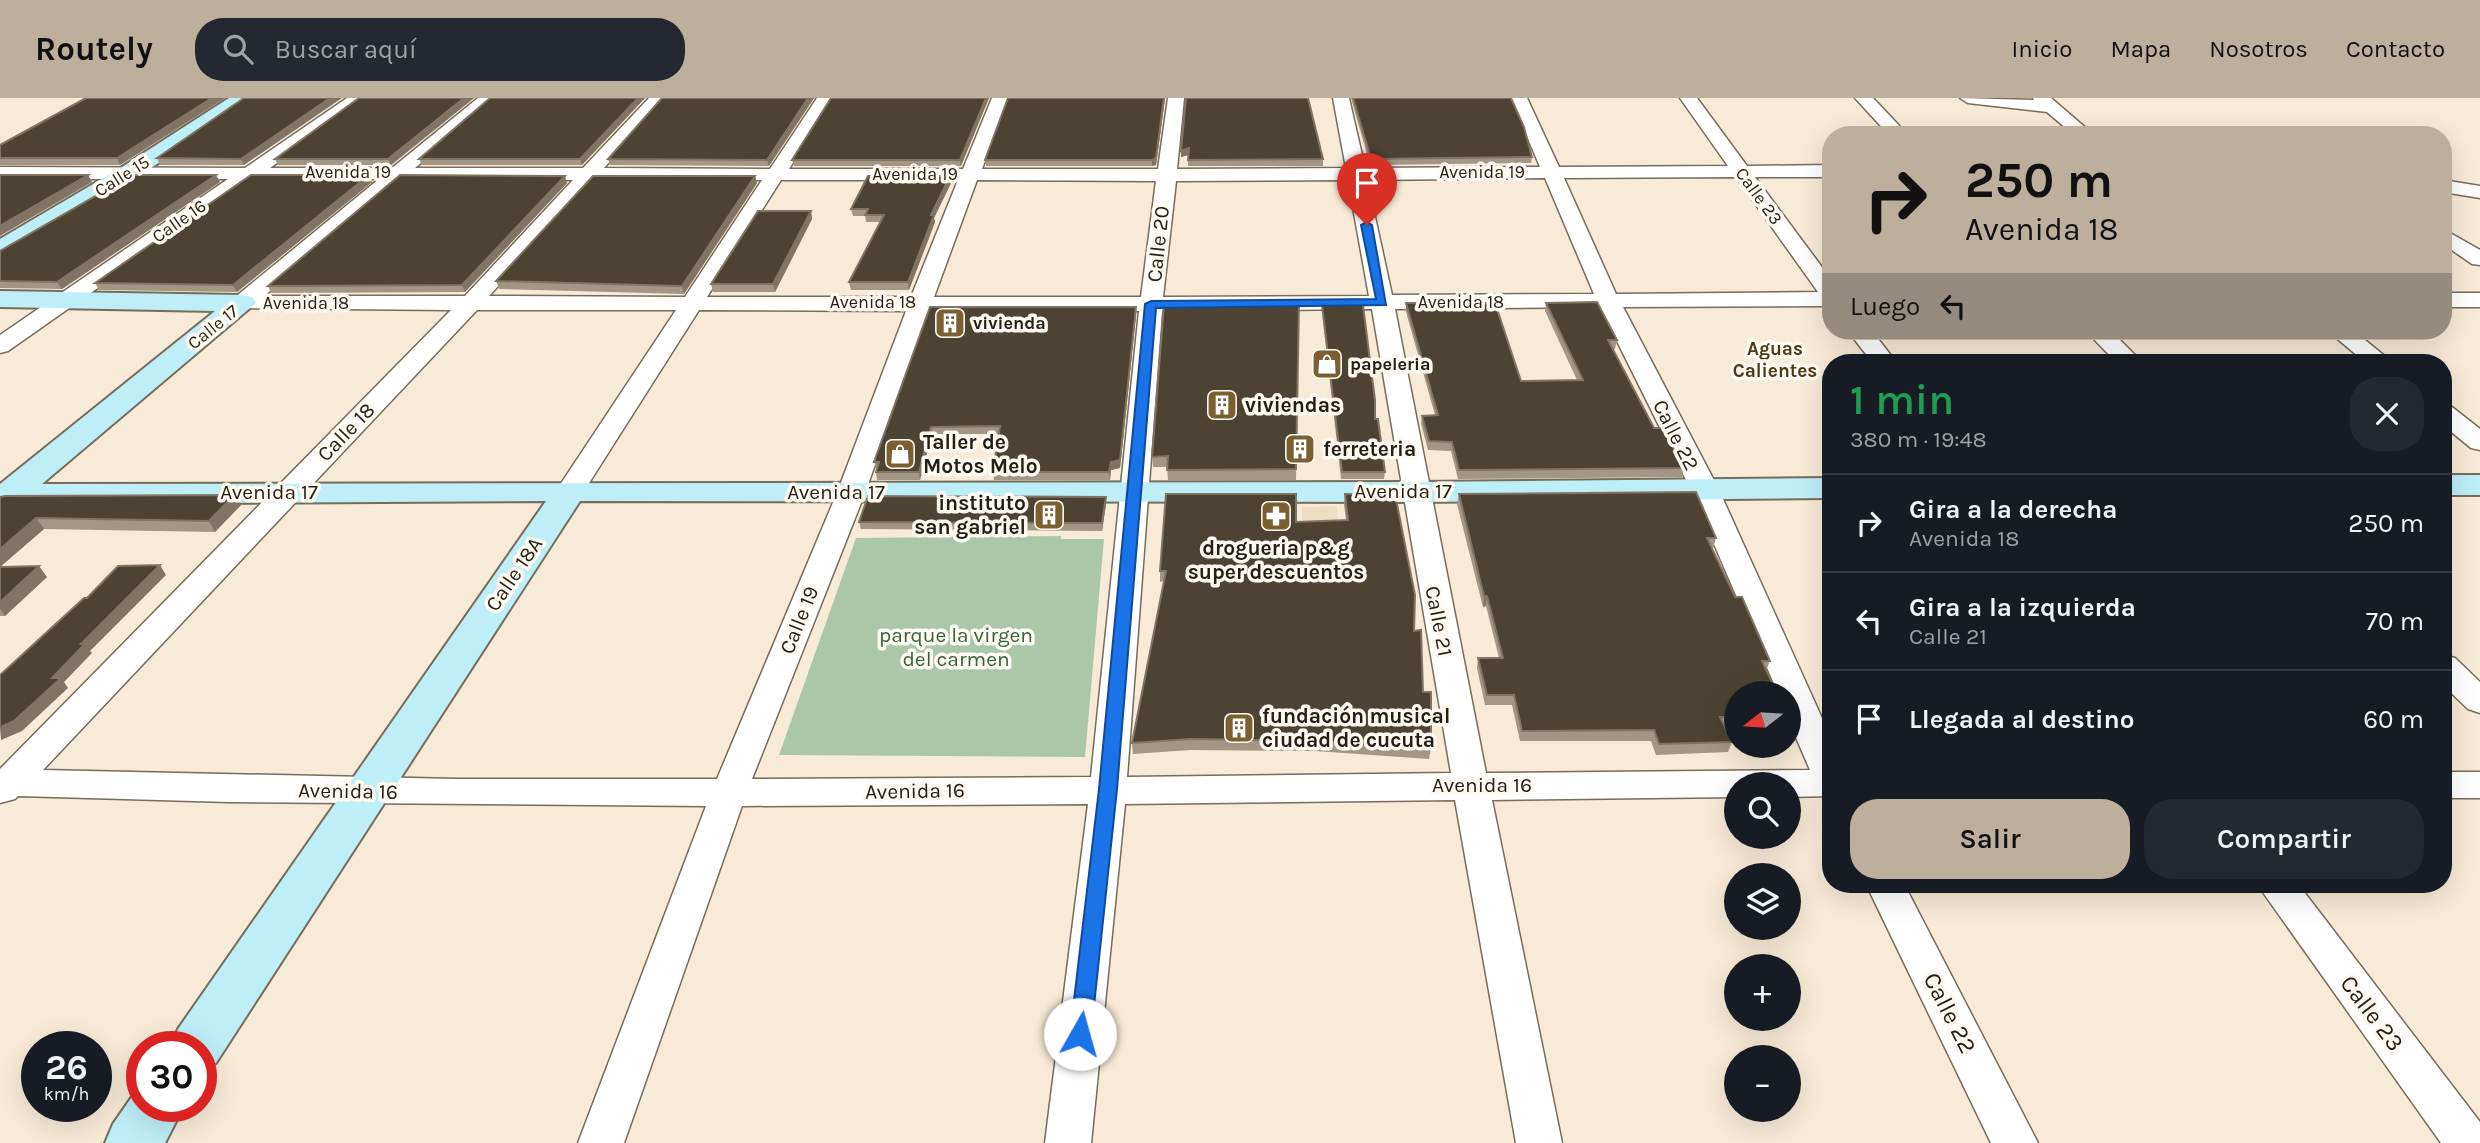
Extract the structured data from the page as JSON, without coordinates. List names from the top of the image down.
{
  "streets": {
    "street": [
      "Avenida 19",
      "Calle 15",
      "Calle 23",
      "Calle 16",
      "Calle 20",
      "Avenida 18",
      "Calle 17",
      "Calle 18",
      "Calle 22",
      "Avenida 17",
      "Calle 18A",
      "Calle 19",
      "Calle 21",
      "Avenida 16"
    ]
  },
  "crossings": [
    ["Avenida 19", "Calle 15"],
    ["Avenida 19", "Calle 23"],
    ["Avenida 19", "Calle 16"],
    ["Avenida 19", "Calle 20"],
    ["Avenida 19", "Calle 17"],
    ["Avenida 19", "Calle 18"],
    ["Avenida 19", "Calle 22"],
    ["Avenida 19", "Calle 18A"],
    ["Avenida 19", "Calle 19"],
    ["Avenida 19", "Calle 21"],
    ["Calle 16", "Avenida 18"],
    ["Calle 20", "Avenida 18"],
    ["Calle 20", "Avenida 17"],
    ["Calle 20", "Avenida 16"],
    ["Avenida 18", "Calle 17"],
    ["Avenida 18", "Calle 18"],
    ["Avenida 18", "Calle 22"],
    ["Avenida 18", "Calle 18A"],
    ["Avenida 18", "Calle 19"],
    ["Avenida 18", "Calle 21"],
    ["Calle 17", "Avenida 17"],
    ["Calle 18", "Avenida 17"],
    ["Calle 18", "Avenida 16"],
    ["Calle 22", "Avenida 17"],
    ["Avenida 17", "Calle 18A"],
    ["Avenida 17", "Calle 19"],
    ["Avenida 17", "Calle 21"],
    ["Calle 18A", "Avenida 16"],
    ["Calle 19", "Avenida 16"],
    ["Calle 21", "Avenida 16"]
  ],
  "districts": ["Aguas Calientes"],
  "parks": ["parque la virgen del carmen"],
  "places": {
    "building": [
      "vivienda",
      "viviendas",
      "ferreteria",
      "instituto san gabriel",
      "fundación musical ciudad de cucuta"
    ],
    "shop": ["papeleria", "Taller de Motos Melo"],
    "pharmacy": ["drogueria p&g super descuentos"]
  },
  "north": "left",
  "page": {
    "header": "Routely",
    "search": "Buscar aquí",
    "nav": [
      "Inicio",
      "Mapa",
      "Nosotros",
      "Contacto"
    ],
    "turn": ["250 m", "Avenida 18"],
    "then": "Luego",
    "heading": ["1 min", "380 m · 19:48"],
    "list": [
      {
        "name": "Gira a la derecha",
        "note": "Avenida 18",
        "value": "250 m"
      },
      {
        "name": "Gira a la izquierda",
        "note": "Calle 21",
        "value": "70 m"
      },
      {
        "name": "Llegada al destino",
        "value": "60 m"
      }
    ],
    "map_buttons": ["+", "−"],
    "buttons": ["Salir", "Compartir"],
    "speed": "26 km/h",
    "limit": "30"
  }
}
